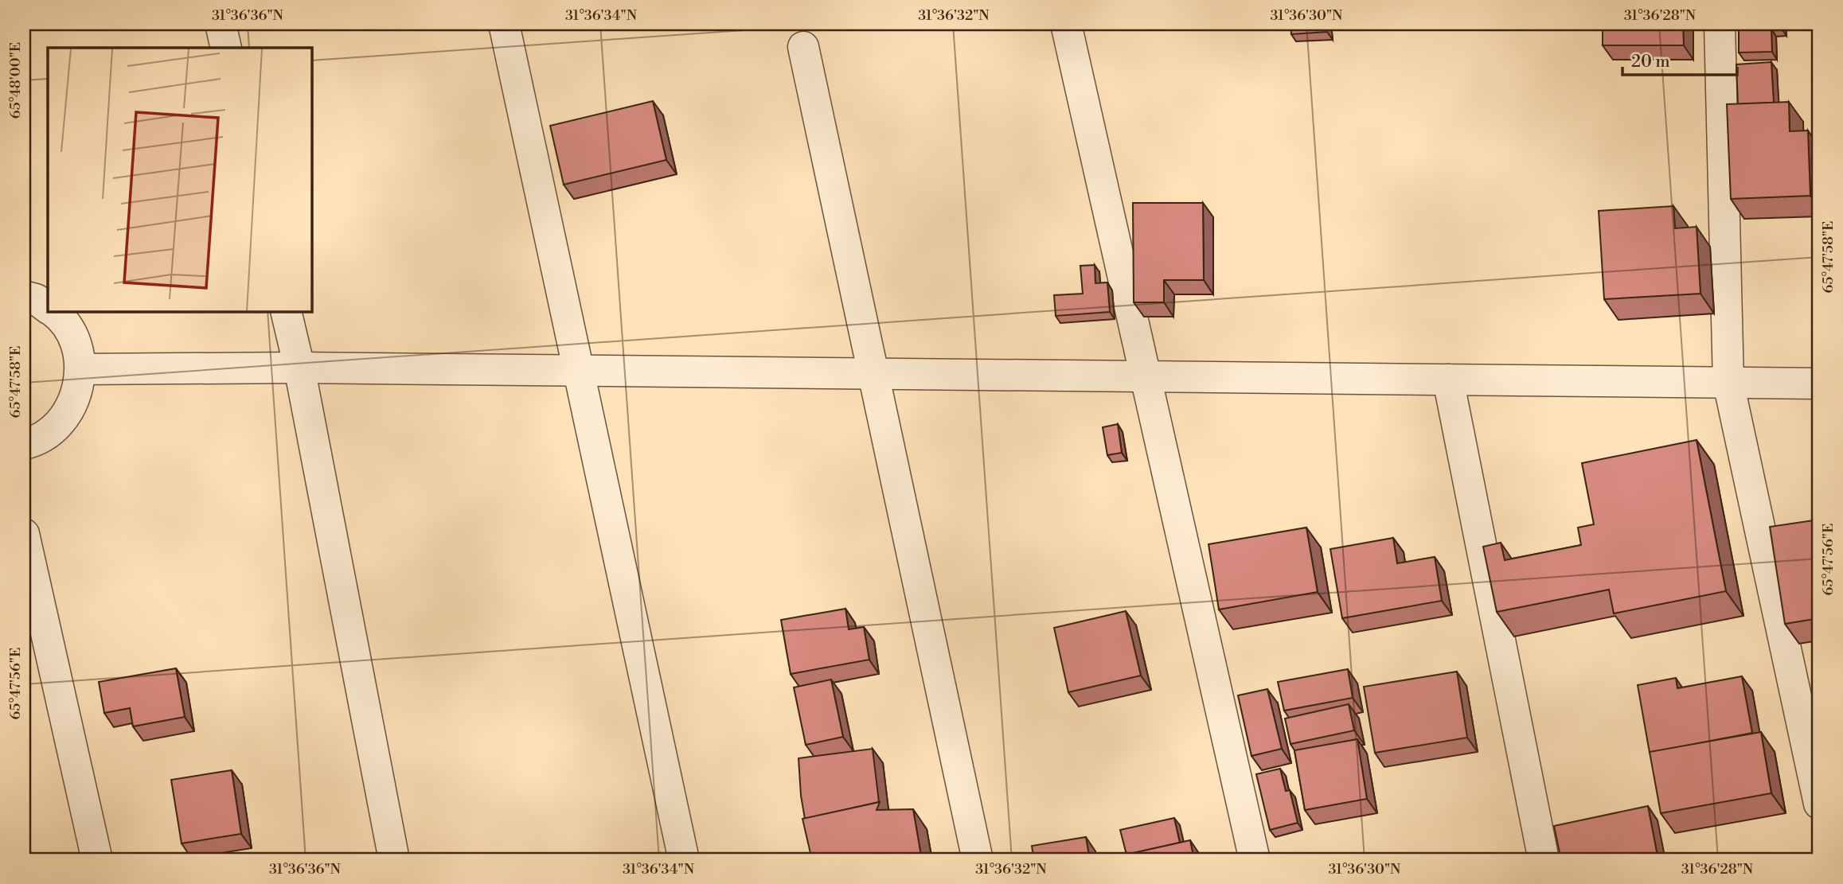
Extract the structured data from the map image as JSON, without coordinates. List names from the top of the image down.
{
  "scale_bar": "20 m",
  "coordinates": [
    "31°36'36\"N",
    "31°36'34\"N",
    "31°36'32\"N",
    "31°36'30\"N",
    "31°36'28\"N",
    "65°48'00\"E",
    "65°47'58\"E",
    "65°47'56\"E"
  ]
}
